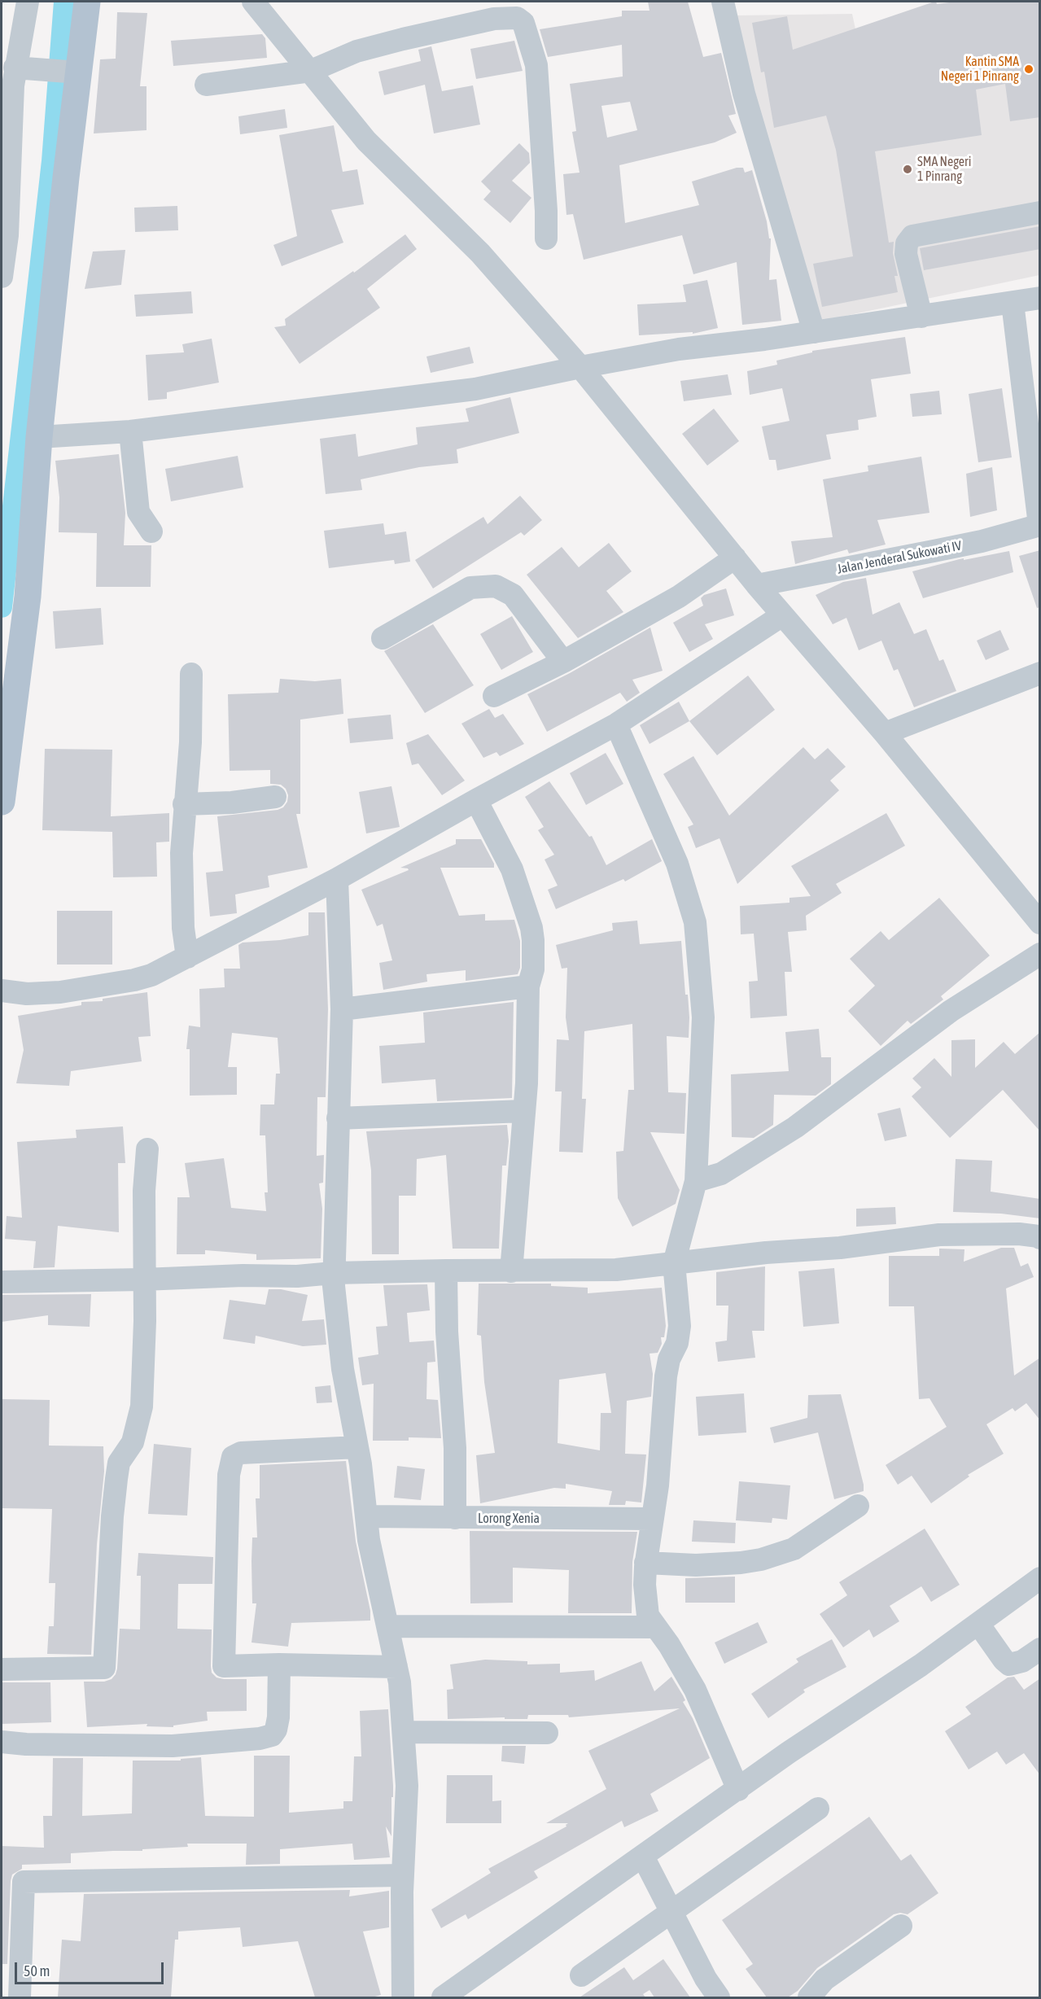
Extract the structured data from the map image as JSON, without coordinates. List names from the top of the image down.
{
  "streets": {
    "street": ["Jalan Jenderal Sukowati IV", "Lorong Xenia"]
  },
  "places": ["Kantin SMA Negeri 1 Pinrang", "SMA Negeri 1 Pinrang"],
  "scale_bar": "50 m"
}
